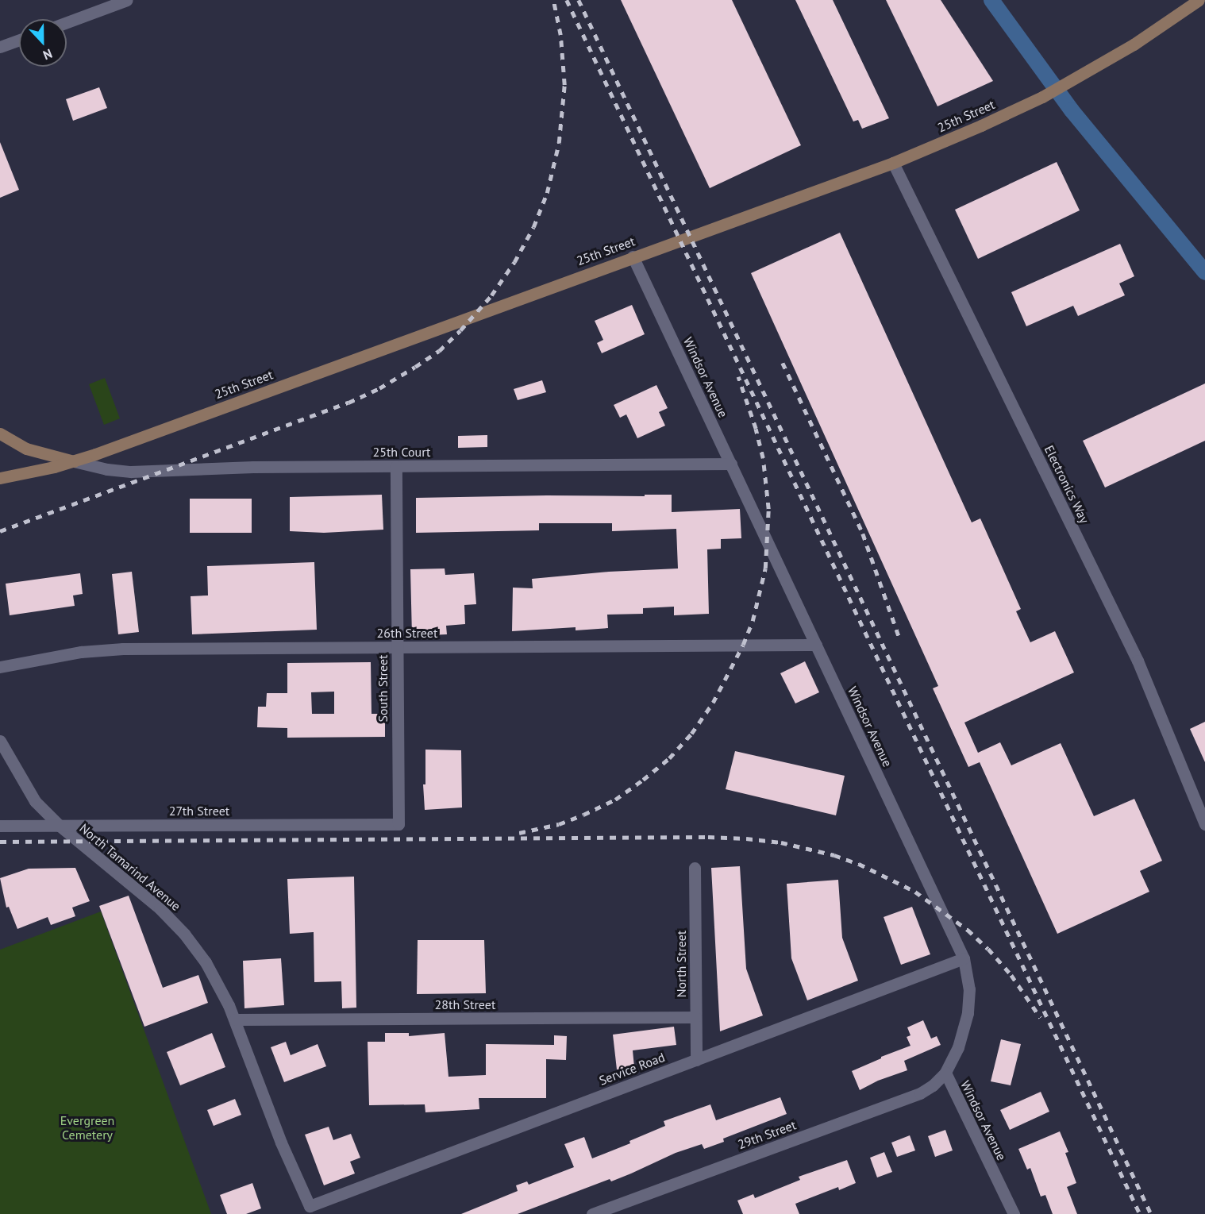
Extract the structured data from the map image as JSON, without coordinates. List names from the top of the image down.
{
  "streets": {
    "main road": ["25th Street"],
    "street": [
      "Windsor Avenue",
      "25th Court",
      "Electronics Way",
      "26th Street",
      "South Street",
      "27th Street",
      "North Tamarind Avenue",
      "North Street",
      "28th Street",
      "Service Road",
      "29th Street"
    ]
  },
  "crossings": [
    ["25th Street", "Windsor Avenue"],
    ["25th Street", "25th Court"],
    ["25th Street", "Electronics Way"],
    ["Windsor Avenue", "25th Court"],
    ["Windsor Avenue", "26th Street"],
    ["Windsor Avenue", "Service Road"],
    ["Windsor Avenue", "29th Street"],
    ["25th Court", "South Street"],
    ["26th Street", "South Street"],
    ["South Street", "27th Street"],
    ["27th Street", "North Tamarind Avenue"],
    ["North Tamarind Avenue", "28th Street"],
    ["North Tamarind Avenue", "Service Road"],
    ["North Street", "28th Street"],
    ["North Street", "Service Road"]
  ],
  "parks": ["Evergreen Cemetery"],
  "north": "bottom"
}
